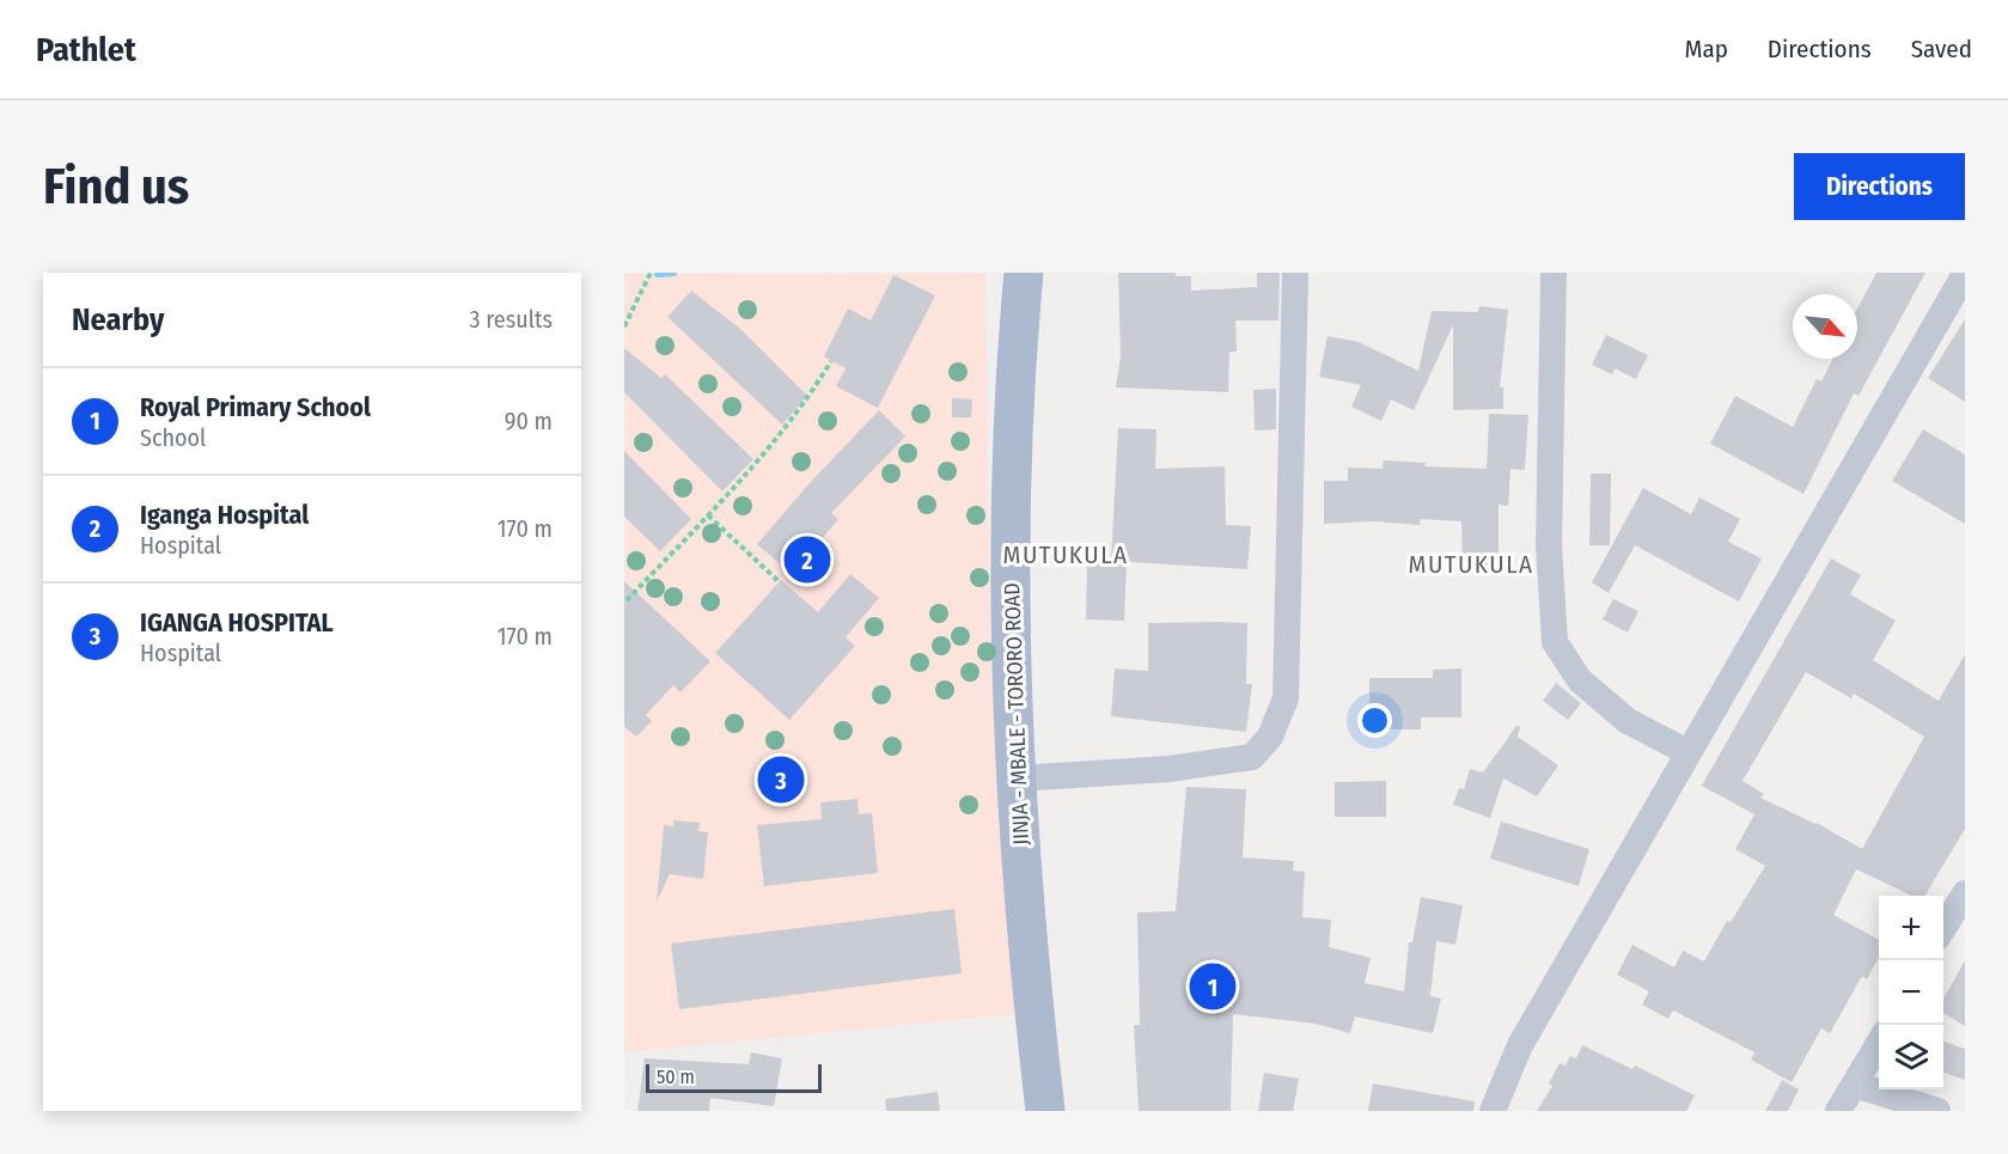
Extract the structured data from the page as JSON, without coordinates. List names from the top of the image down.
{
  "streets": {
    "main road": ["JINJA - MBALE - TORORO ROAD"]
  },
  "districts": ["MUTUKULA", "MUTUKULA"],
  "scale_bar": "50 m",
  "north": "bottom right",
  "page": {
    "header": "Pathlet",
    "nav": ["Map", "Directions", "Saved"],
    "buttons": "Directions",
    "title": "Find us",
    "heading": ["Nearby", "3 results"],
    "list": [
      {
        "mark": "1",
        "name": "Royal Primary School",
        "note": "School",
        "value": "90 m"
      },
      {
        "mark": "2",
        "name": "Iganga Hospital",
        "note": "Hospital",
        "value": "170 m"
      },
      {
        "mark": "3",
        "name": "IGANGA HOSPITAL",
        "note": "Hospital",
        "value": "170 m"
      }
    ],
    "pins": ["2", "3", "1"],
    "map_buttons": ["+", "−"],
    "scale": "50 m"
  }
}
